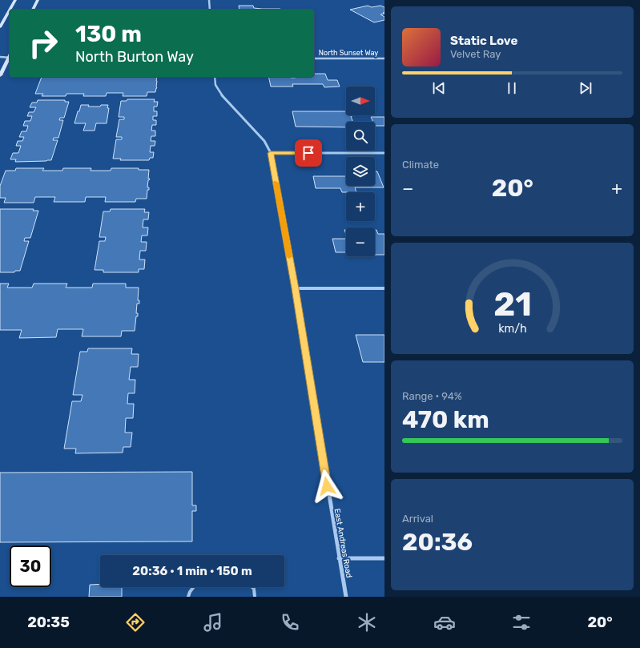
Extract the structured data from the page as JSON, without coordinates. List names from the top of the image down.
{
  "streets": {
    "street": ["North Sunset Way", "East Andreas Road"]
  },
  "north": "right",
  "page": {
    "turn": ["130 m", "North Burton Way"],
    "song": ["Static Love", "Velvet Ray"],
    "map_buttons": ["+", "−"],
    "tile": [
      "Climate",
      ["Range · 94%", "470 km"],
      ["Arrival", "20:36"]
    ],
    "heat": ["−", "20°", "+"],
    "limit": "30",
    "trip": "20:36 · 1 min · 150 m",
    "tabs": ["20:35", "20°"],
    "gauge": ["21", "km/h"]
  }
}
